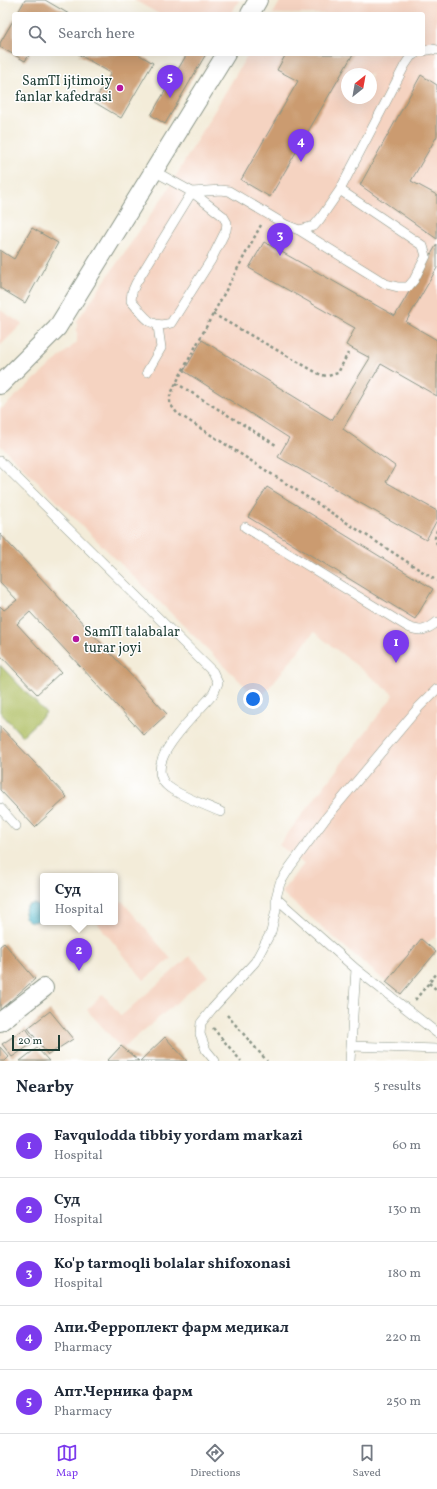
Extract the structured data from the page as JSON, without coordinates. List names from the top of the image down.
{
  "places": ["SamTI ijtimoiy fanlar kafedrasi", "SamTI talabalar turar joyi"],
  "scale_bar": "20 m",
  "north": "top right",
  "page": {
    "search": "Search here",
    "pins": [
      "5",
      "4",
      "3",
      "1",
      "2"
    ],
    "popup": ["Суд", "Hospital"],
    "scale": "20 m",
    "heading": ["Nearby", "5 results"],
    "list": [
      {
        "mark": "1",
        "name": "Favqulodda tibbiy yordam markazi",
        "note": "Hospital",
        "value": "60 m"
      },
      {
        "mark": "2",
        "name": "Суд",
        "note": "Hospital",
        "value": "130 m"
      },
      {
        "mark": "3",
        "name": "Ko'p tarmoqli bolalar shifoxonasi",
        "note": "Hospital",
        "value": "180 m"
      },
      {
        "mark": "4",
        "name": "Апи.Ферроплект фарм медикал",
        "note": "Pharmacy",
        "value": "220 m"
      },
      {
        "mark": "5",
        "name": "Апт.Черника фарм",
        "note": "Pharmacy",
        "value": "250 m"
      }
    ],
    "nav": ["Map", "Directions", "Saved"]
  }
}
